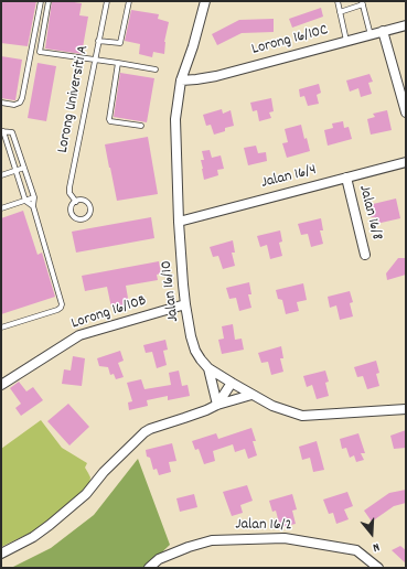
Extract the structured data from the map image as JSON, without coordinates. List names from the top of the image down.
{
  "streets": {
    "street": [
      "Lorong 16/10C",
      "Jalan 16/4",
      "Jalan 16/8",
      "Jalan 16/10",
      "Lorong 16/10B",
      "Jalan 16/2"
    ],
    "lane": ["Lorong Universiti A"]
  },
  "crossings": [
    ["Lorong 16/10C", "Jalan 16/10"],
    ["Jalan 16/4", "Jalan 16/8"],
    ["Jalan 16/4", "Jalan 16/10"],
    ["Jalan 16/10", "Lorong 16/10B"]
  ],
  "north": "bottom"
}
